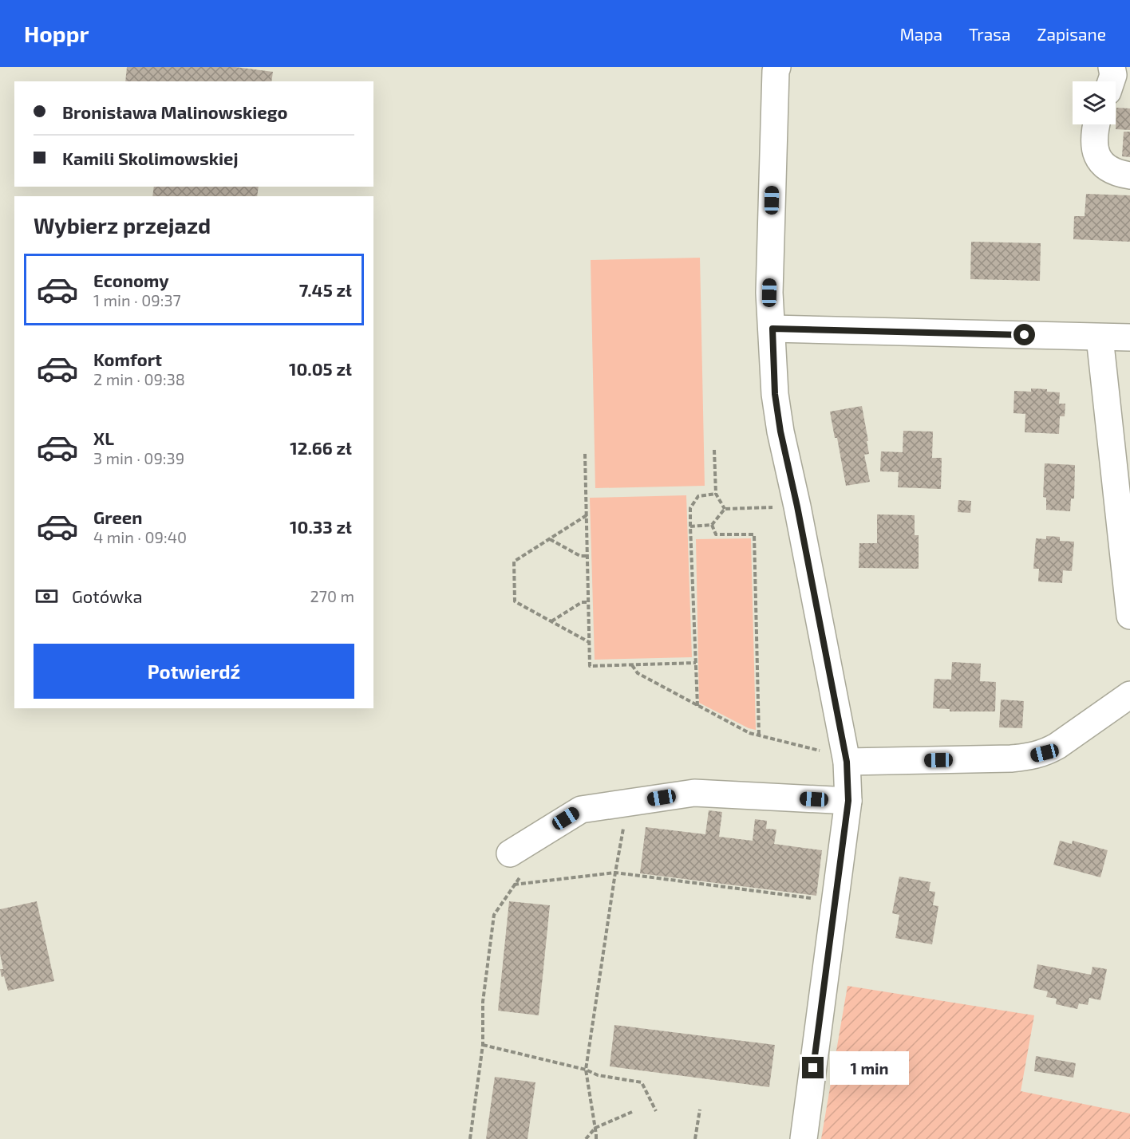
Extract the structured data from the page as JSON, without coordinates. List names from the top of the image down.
{
  "page": {
    "header": "Hoppr",
    "nav": ["Mapa", "Trasa", "Zapisane"],
    "banner": ["Bronisława Malinowskiego", "Kamili Skolimowskiej"],
    "heading": "Wybierz przejazd",
    "list": [
      {
        "name": "Economy",
        "note": "1 min · 09:37",
        "value": "7.45 zł"
      },
      {
        "name": "Komfort",
        "note": "2 min · 09:38",
        "value": "10.05 zł"
      },
      {
        "name": "XL",
        "note": "3 min · 09:39",
        "value": "12.66 zł"
      },
      {
        "name": "Green",
        "note": "4 min · 09:40",
        "value": "10.33 zł"
      }
    ],
    "pay": ["Gotówka", "270 m"],
    "buttons": "Potwierdź",
    "bubble": "1 min"
  }
}
